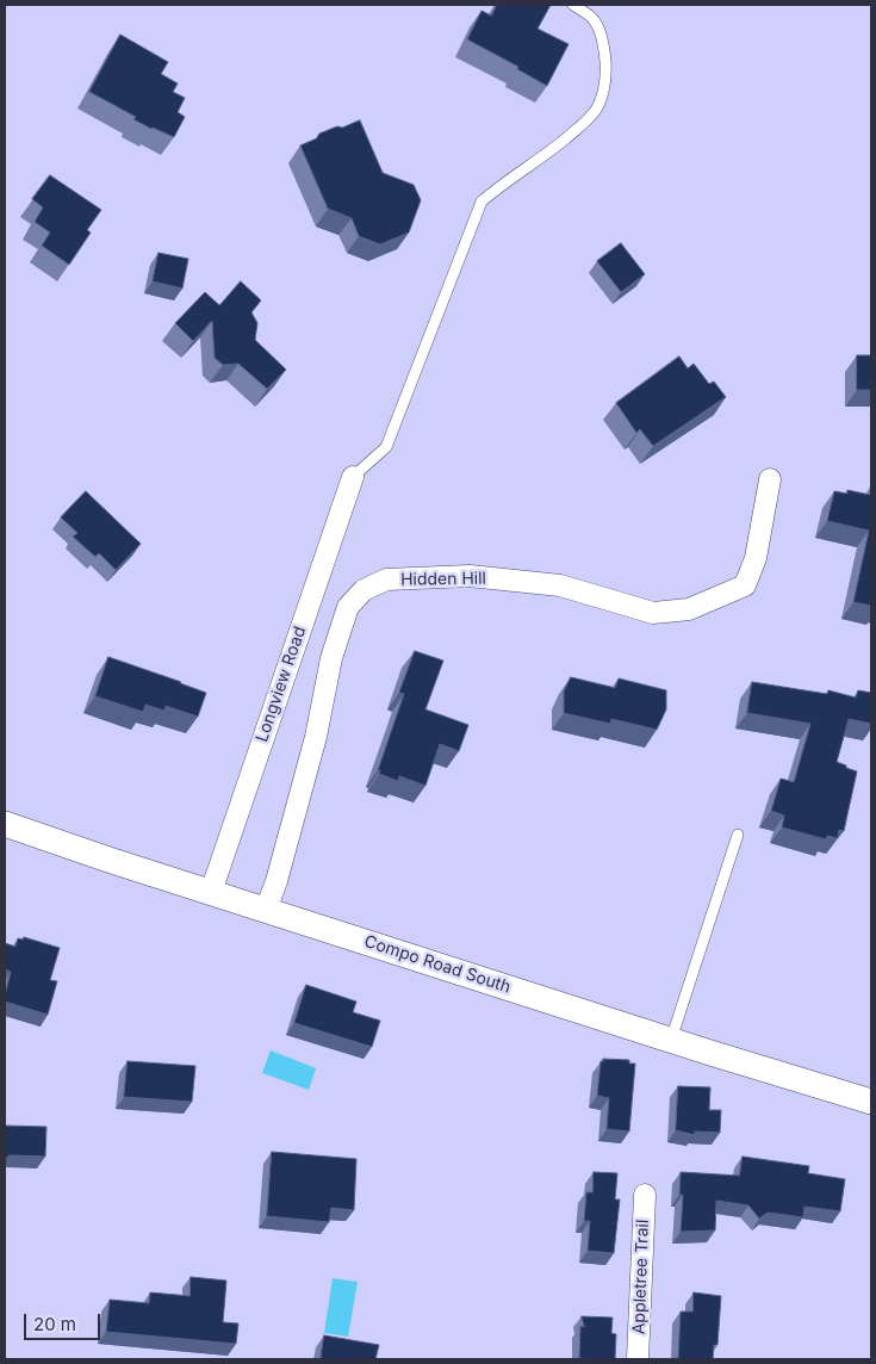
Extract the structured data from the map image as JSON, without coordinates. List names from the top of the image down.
{
  "streets": {
    "street": [
      "Hidden Hill",
      "Longview Road",
      "Compo Road South",
      "Appletree Trail"
    ]
  },
  "crossings": [
    ["Hidden Hill", "Compo Road South"],
    ["Longview Road", "Compo Road South"]
  ],
  "scale_bar": "20 m"
}
